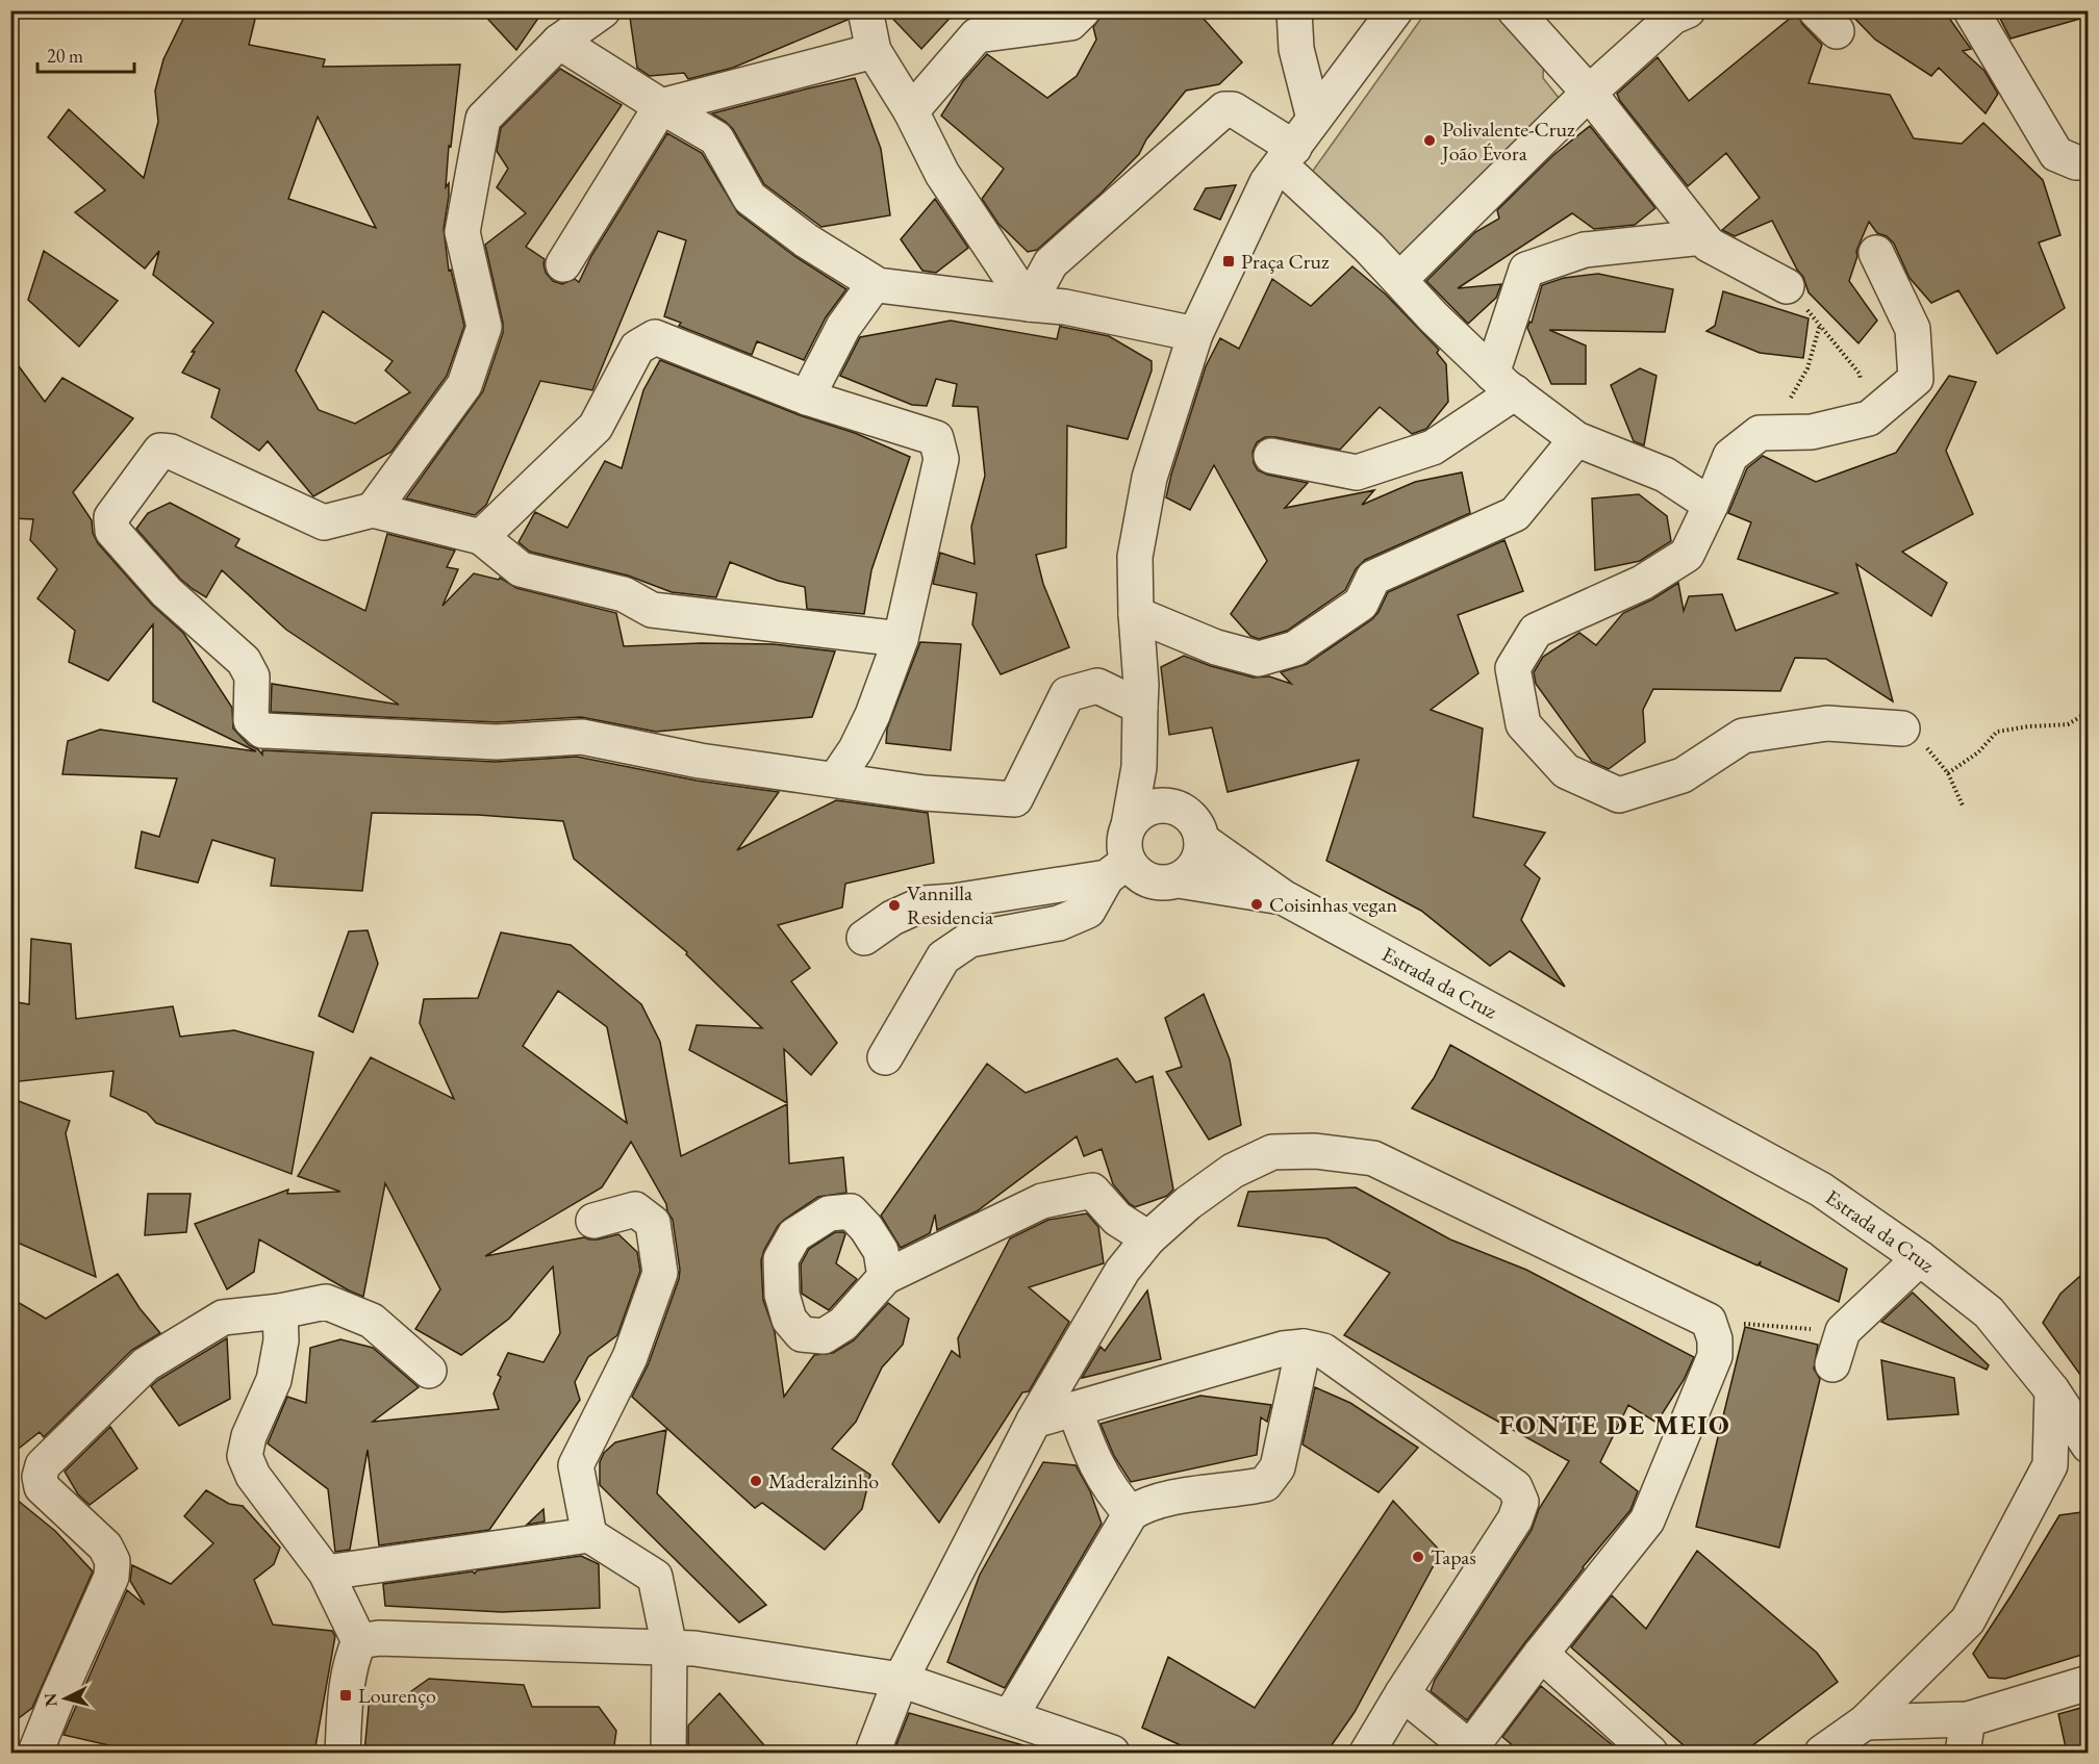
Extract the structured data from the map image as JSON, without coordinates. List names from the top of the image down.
{
  "streets": {
    "street": ["Estrada da Cruz"]
  },
  "districts": ["FONTE DE MEIO"],
  "places": {
    "other": [
      "Polivalente-Cruz João Évora",
      "Coisinhas vegan",
      "Vannilla Residencia",
      "Maderalzinho",
      "Tapas"
    ],
    "transit": ["Praça Cruz", "Lourenço"]
  },
  "scale_bar": "20 m",
  "north": "left"
}
